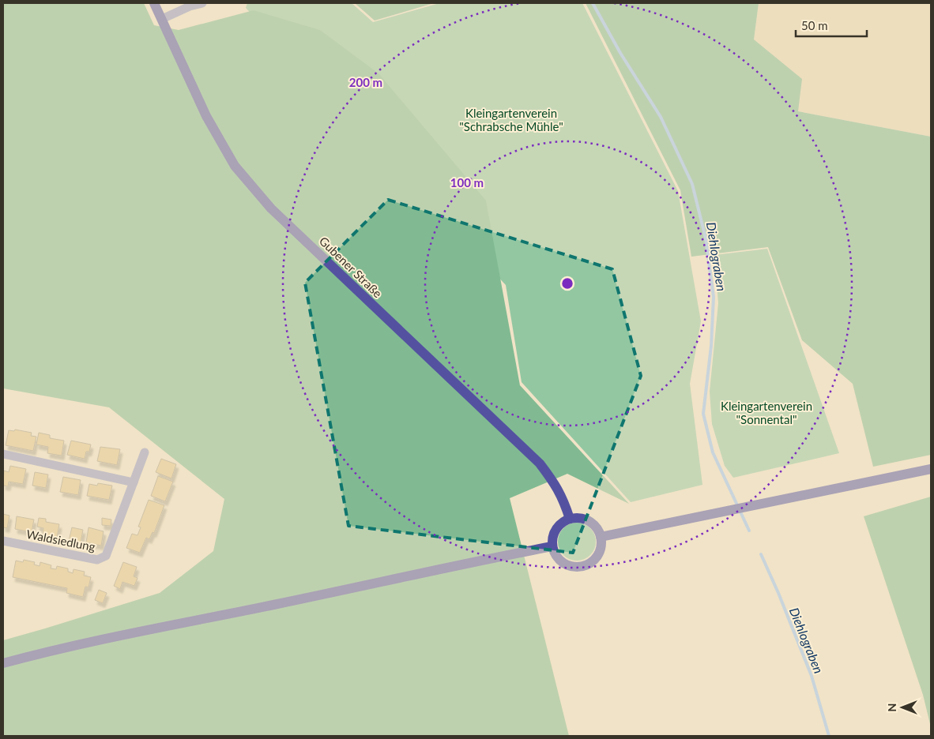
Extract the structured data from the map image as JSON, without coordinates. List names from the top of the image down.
{
  "streets": {
    "main road": ["Gubener Straße"],
    "street": ["Waldsiedlung"]
  },
  "water": ["Diehlograben"],
  "parks": ["Kleingartenverein \"Schrabsche Mühle\"", "Kleingartenverein \"Sonnental\""],
  "scale_bar": "50 m",
  "north": "left",
  "rings": ["200 m", "100 m"]
}
